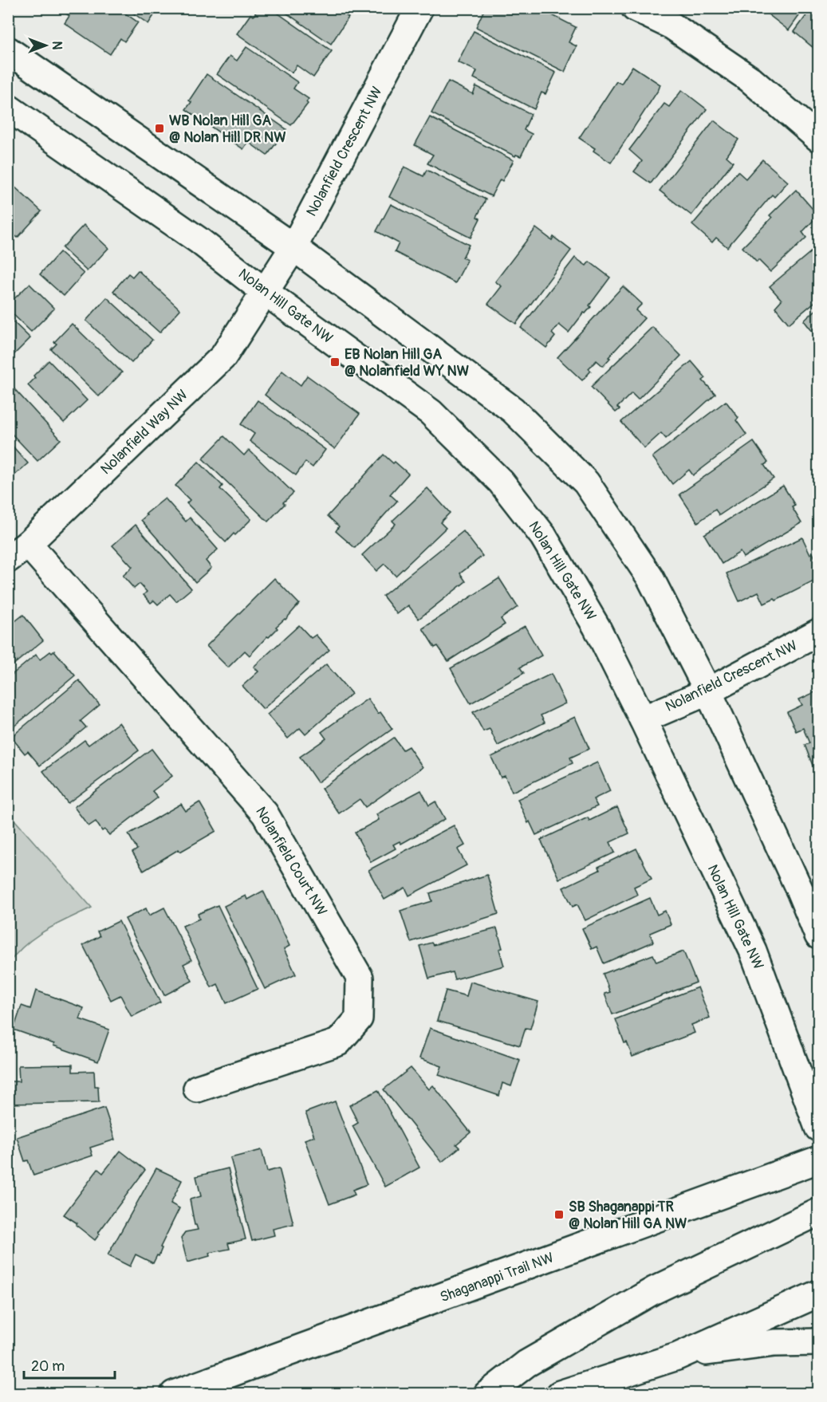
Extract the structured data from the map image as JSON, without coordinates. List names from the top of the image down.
{
  "streets": {
    "street": [
      "Nolanfield Crescent NW",
      "Nolan Hill Gate NW",
      "Nolanfield Way NW",
      "Nolanfield Court NW",
      "Shaganappi Trail NW"
    ]
  },
  "crossings": [
    ["Nolanfield Crescent NW", "Nolan Hill Gate NW"],
    ["Nolanfield Crescent NW", "Nolanfield Way NW"],
    ["Nolan Hill Gate NW", "Nolanfield Way NW"],
    ["Nolanfield Way NW", "Nolanfield Court NW"]
  ],
  "places": {
    "transit": ["WB Nolan Hill GA @ Nolan Hill DR NW", "EB Nolan Hill GA @ Nolanfield WY NW", "SB Shaganappi TR @ Nolan Hill GA NW"]
  },
  "scale_bar": "20 m",
  "north": "right"
}
